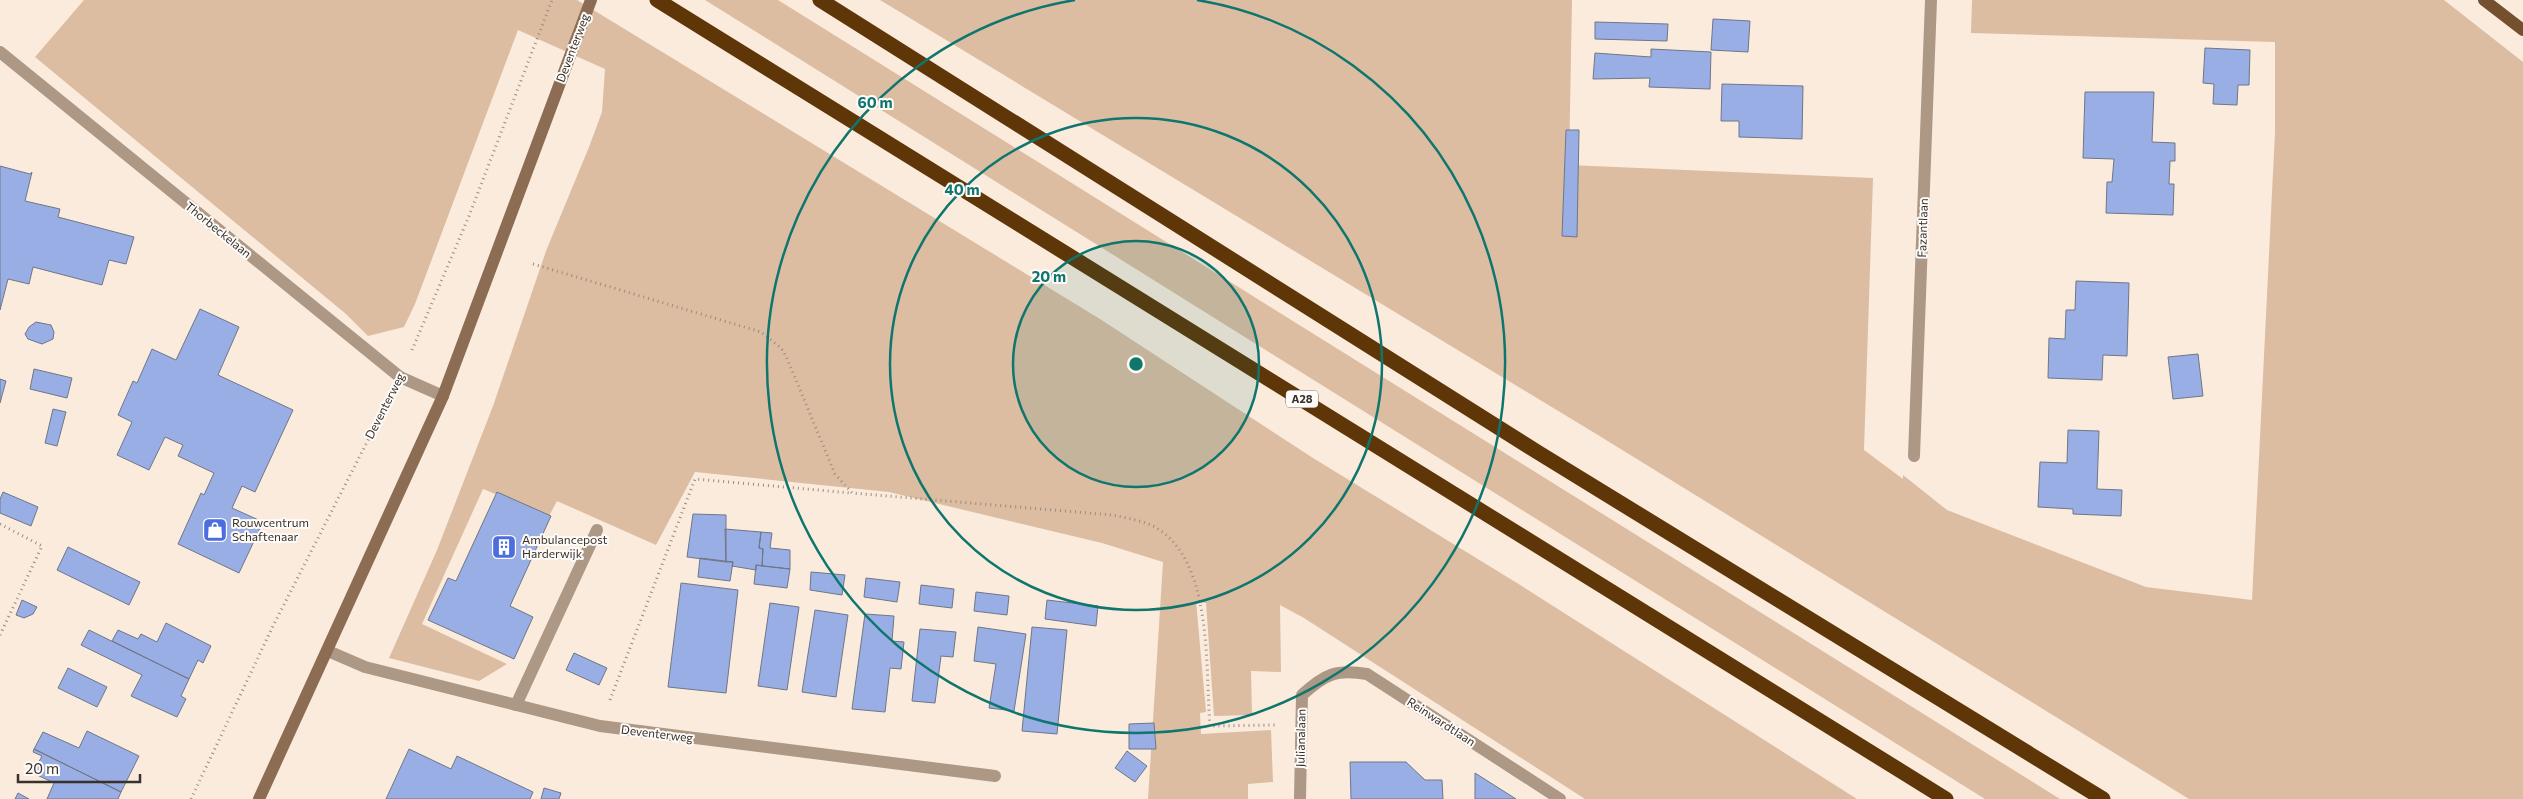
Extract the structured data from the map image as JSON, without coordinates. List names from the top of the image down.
{
  "streets": {
    "highway": ["A28"],
    "main road": ["Deventerweg"],
    "street": [
      "Fazantlaan",
      "Thorbeckelaan",
      "Reinwardtlaan",
      "Julianalaan"
    ]
  },
  "crossings": [
    ["Deventerweg", "Thorbeckelaan"],
    ["Reinwardtlaan", "Julianalaan"]
  ],
  "places": {
    "shop": ["Rouwcentrum Schaftenaar"],
    "building": ["Ambulancepost Harderwijk"]
  },
  "scale_bar": "20 m",
  "rings": ["60 m", "40 m", "20 m"]
}
